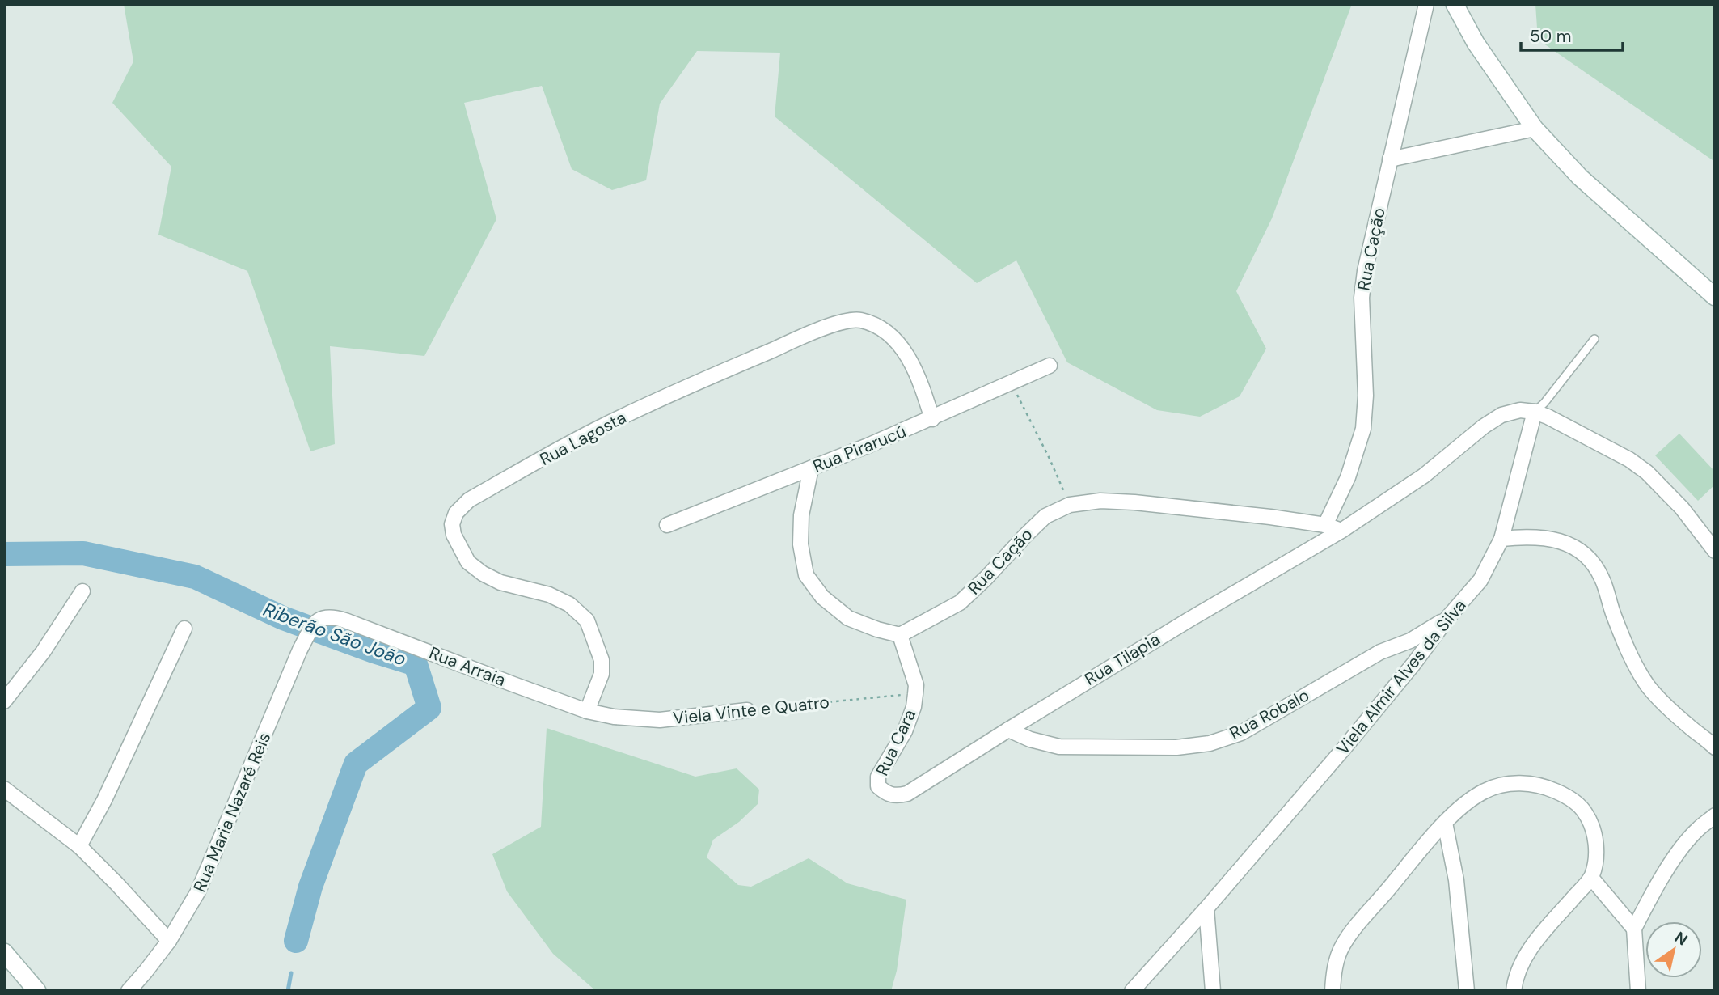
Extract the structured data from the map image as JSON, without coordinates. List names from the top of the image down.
{
  "streets": {
    "street": [
      "Rua Cação",
      "Rua Lagosta",
      "Rua Pirarucú",
      "Rua Tilapia",
      "Rua Arraia",
      "Viela Almir Alves da Silva",
      "Viela Vinte e Quatro",
      "Rua Robalo",
      "Rua Cara",
      "Rua Maria Nazaré Reis"
    ]
  },
  "crossings": [
    ["Rua Cação", "Rua Tilapia"],
    ["Rua Cação", "Rua Cara"],
    ["Rua Lagosta", "Rua Pirarucú"],
    ["Rua Lagosta", "Rua Arraia"],
    ["Rua Lagosta", "Viela Vinte e Quatro"],
    ["Rua Tilapia", "Viela Almir Alves da Silva"],
    ["Rua Tilapia", "Rua Robalo"],
    ["Rua Tilapia", "Rua Cara"],
    ["Rua Arraia", "Viela Vinte e Quatro"],
    ["Rua Arraia", "Rua Maria Nazaré Reis"],
    ["Viela Almir Alves da Silva", "Rua Robalo"],
    ["Viela Vinte e Quatro", "Rua Cara"]
  ],
  "water": ["Riberão São João"],
  "scale_bar": "50 m",
  "north": "top right"
}
